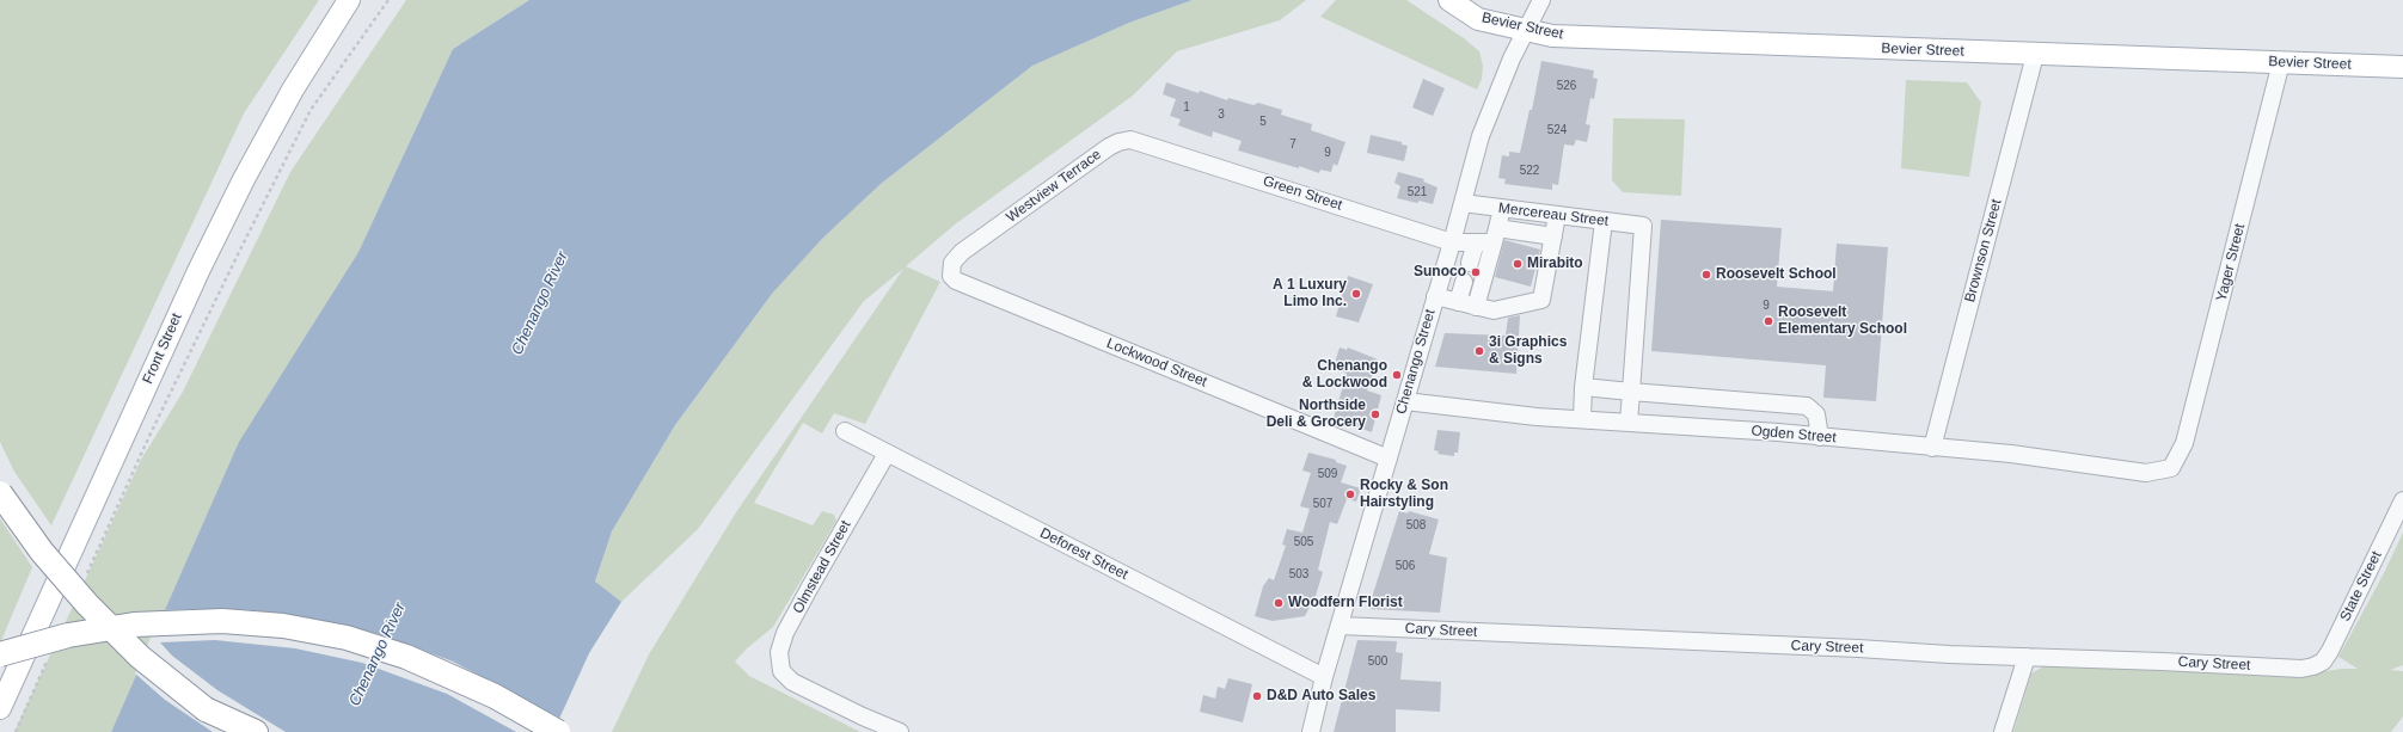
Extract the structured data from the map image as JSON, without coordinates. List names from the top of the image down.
{
  "streets": {
    "main road": ["Bevier Street", "Front Street"],
    "street": [
      "Westview Terrace",
      "Green Street",
      "Mercereau Street",
      "Brownson Street",
      "Yager Street",
      "Chenango Street",
      "Lockwood Street",
      "Ogden Street",
      "Deforest Street",
      "Olmstead Street",
      "State Street",
      "Cary Street"
    ]
  },
  "crossings": [
    ["Bevier Street", "Brownson Street"],
    ["Bevier Street", "Yager Street"],
    ["Bevier Street", "Chenango Street"],
    ["Westview Terrace", "Green Street"],
    ["Westview Terrace", "Lockwood Street"],
    ["Green Street", "Chenango Street"],
    ["Mercereau Street", "Chenango Street"],
    ["Brownson Street", "Ogden Street"],
    ["Yager Street", "Ogden Street"],
    ["Chenango Street", "Lockwood Street"],
    ["Chenango Street", "Ogden Street"],
    ["Chenango Street", "Deforest Street"],
    ["Chenango Street", "Cary Street"],
    ["Deforest Street", "Olmstead Street"],
    ["State Street", "Cary Street"]
  ],
  "water": ["Chenango River"],
  "places": [
    "Mirabito",
    "Sunoco",
    "Roosevelt School",
    "A 1 Luxury Limo Inc.",
    "Roosevelt Elementary School",
    "3i Graphics & Signs",
    "Chenango & Lockwood",
    "Northside Deli & Grocery",
    "Rocky & Son Hairstyling",
    "Woodfern Florist",
    "D&D Auto Sales"
  ],
  "house_numbers": [
    "526",
    "1",
    "3",
    "5",
    "524",
    "7",
    "9",
    "522",
    "521",
    "9",
    "509",
    "507",
    "508",
    "505",
    "506",
    "503",
    "500"
  ]
}
